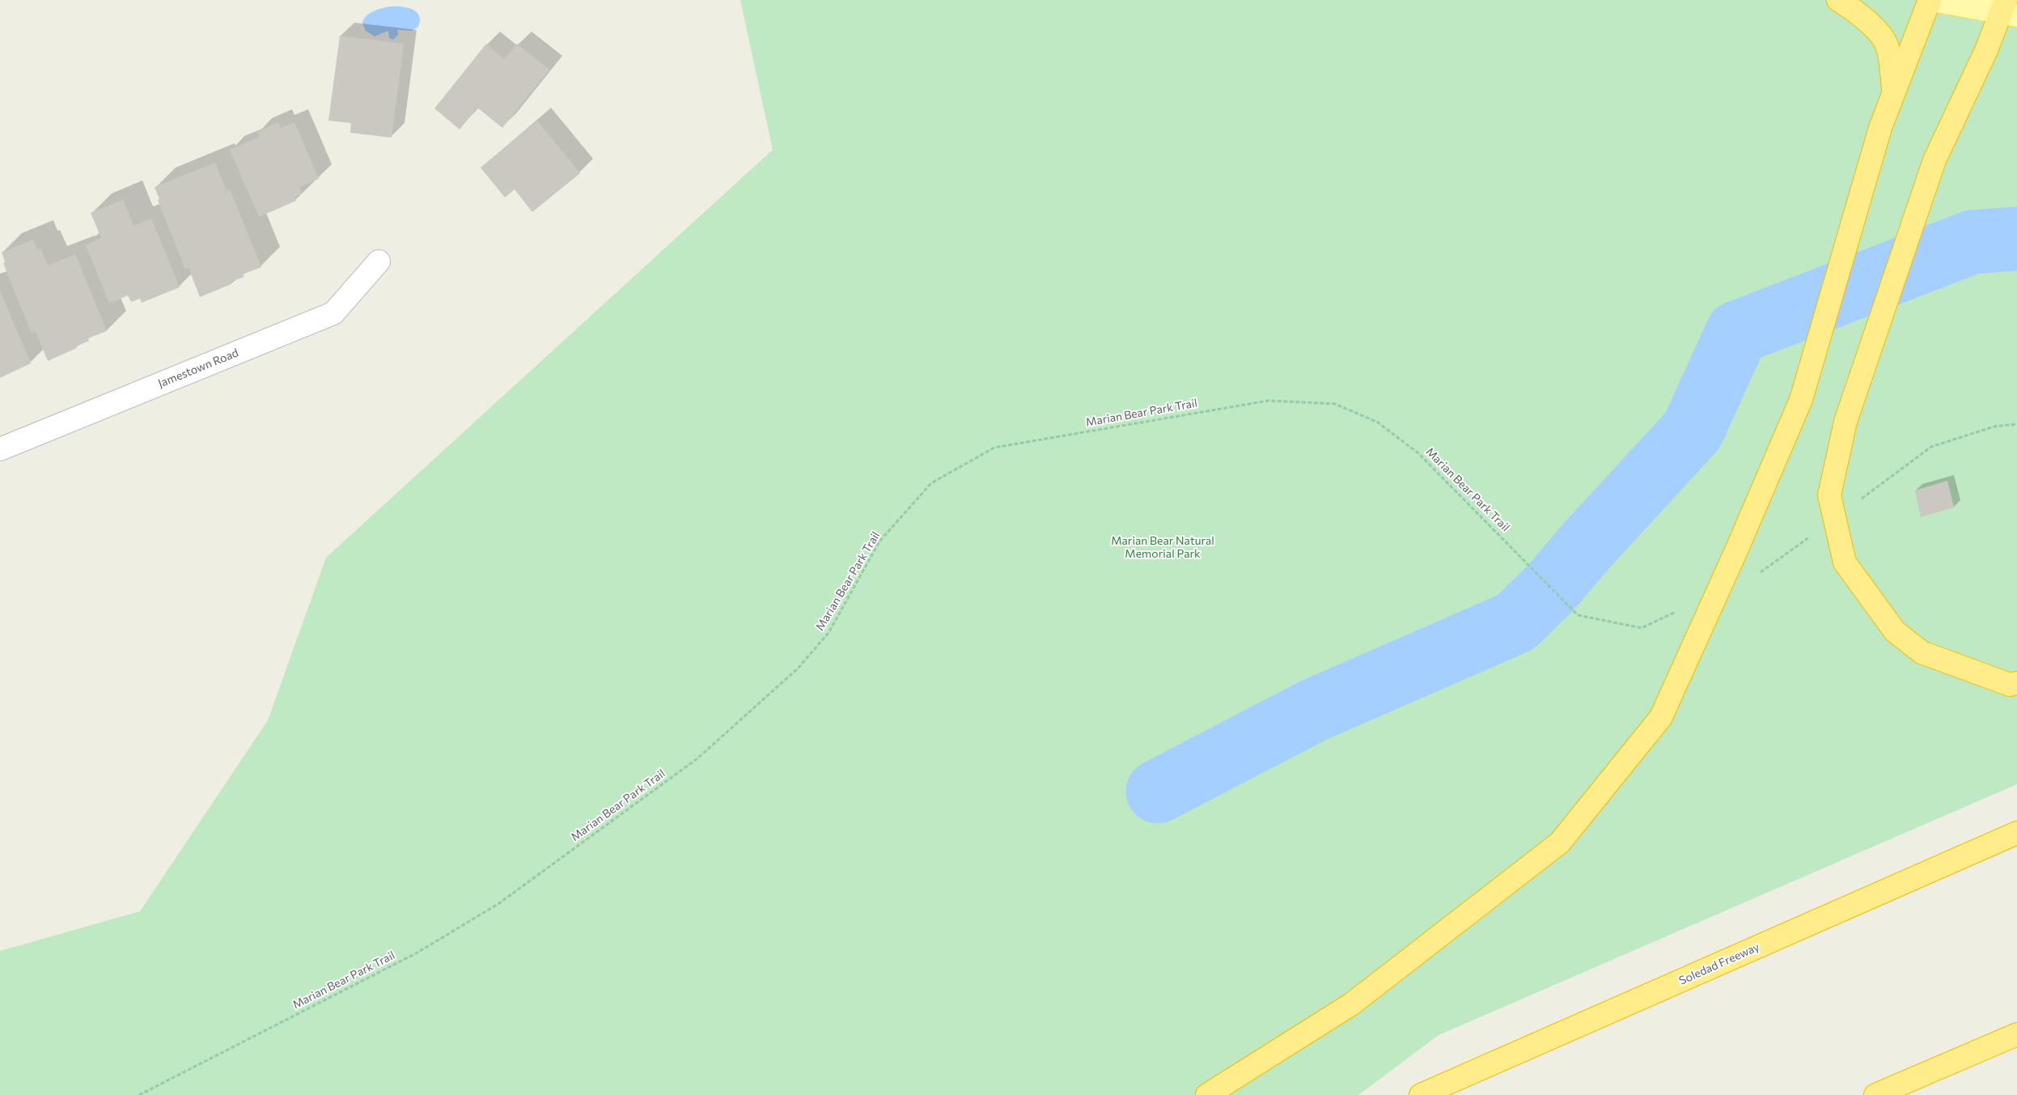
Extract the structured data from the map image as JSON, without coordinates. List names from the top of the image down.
{
  "streets": {
    "highway": ["Soledad Freeway"],
    "street": ["Jamestown Road"],
    "path": ["Marian Bear Park Trail"]
  },
  "parks": ["Marian Bear Natural Memorial Park"]
}
